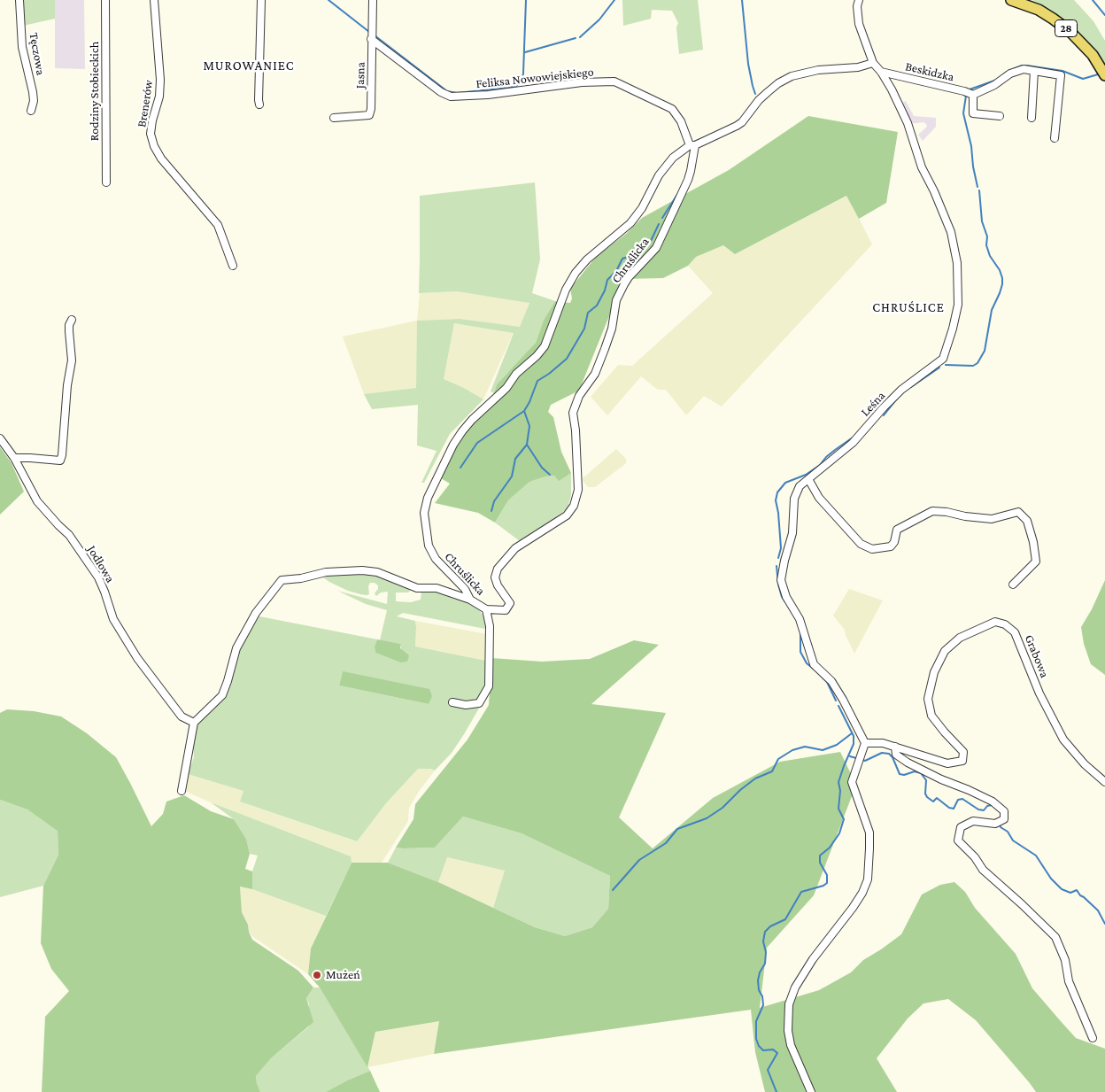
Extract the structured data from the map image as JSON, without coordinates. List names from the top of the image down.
{
  "streets": {
    "main road": ["28"],
    "street": [
      "Tęczowa",
      "Beskidzka",
      "Jasna",
      "Feliksa Nowowiejskiego",
      "Rodziny Stobieckich",
      "Brenerów",
      "Chruślicka",
      "Leśna",
      "Jodłowa",
      "Grabowa"
    ]
  },
  "crossings": [
    ["Beskidzka", "Leśna"],
    ["Jasna", "Feliksa Nowowiejskiego"],
    ["Feliksa Nowowiejskiego", "Chruślicka"],
    ["Chruślicka", "Leśna"],
    ["Leśna", "Grabowa"]
  ],
  "districts": ["MUROWANIEC", "CHRUŚLICE"],
  "places": ["Mużeń"]
}
